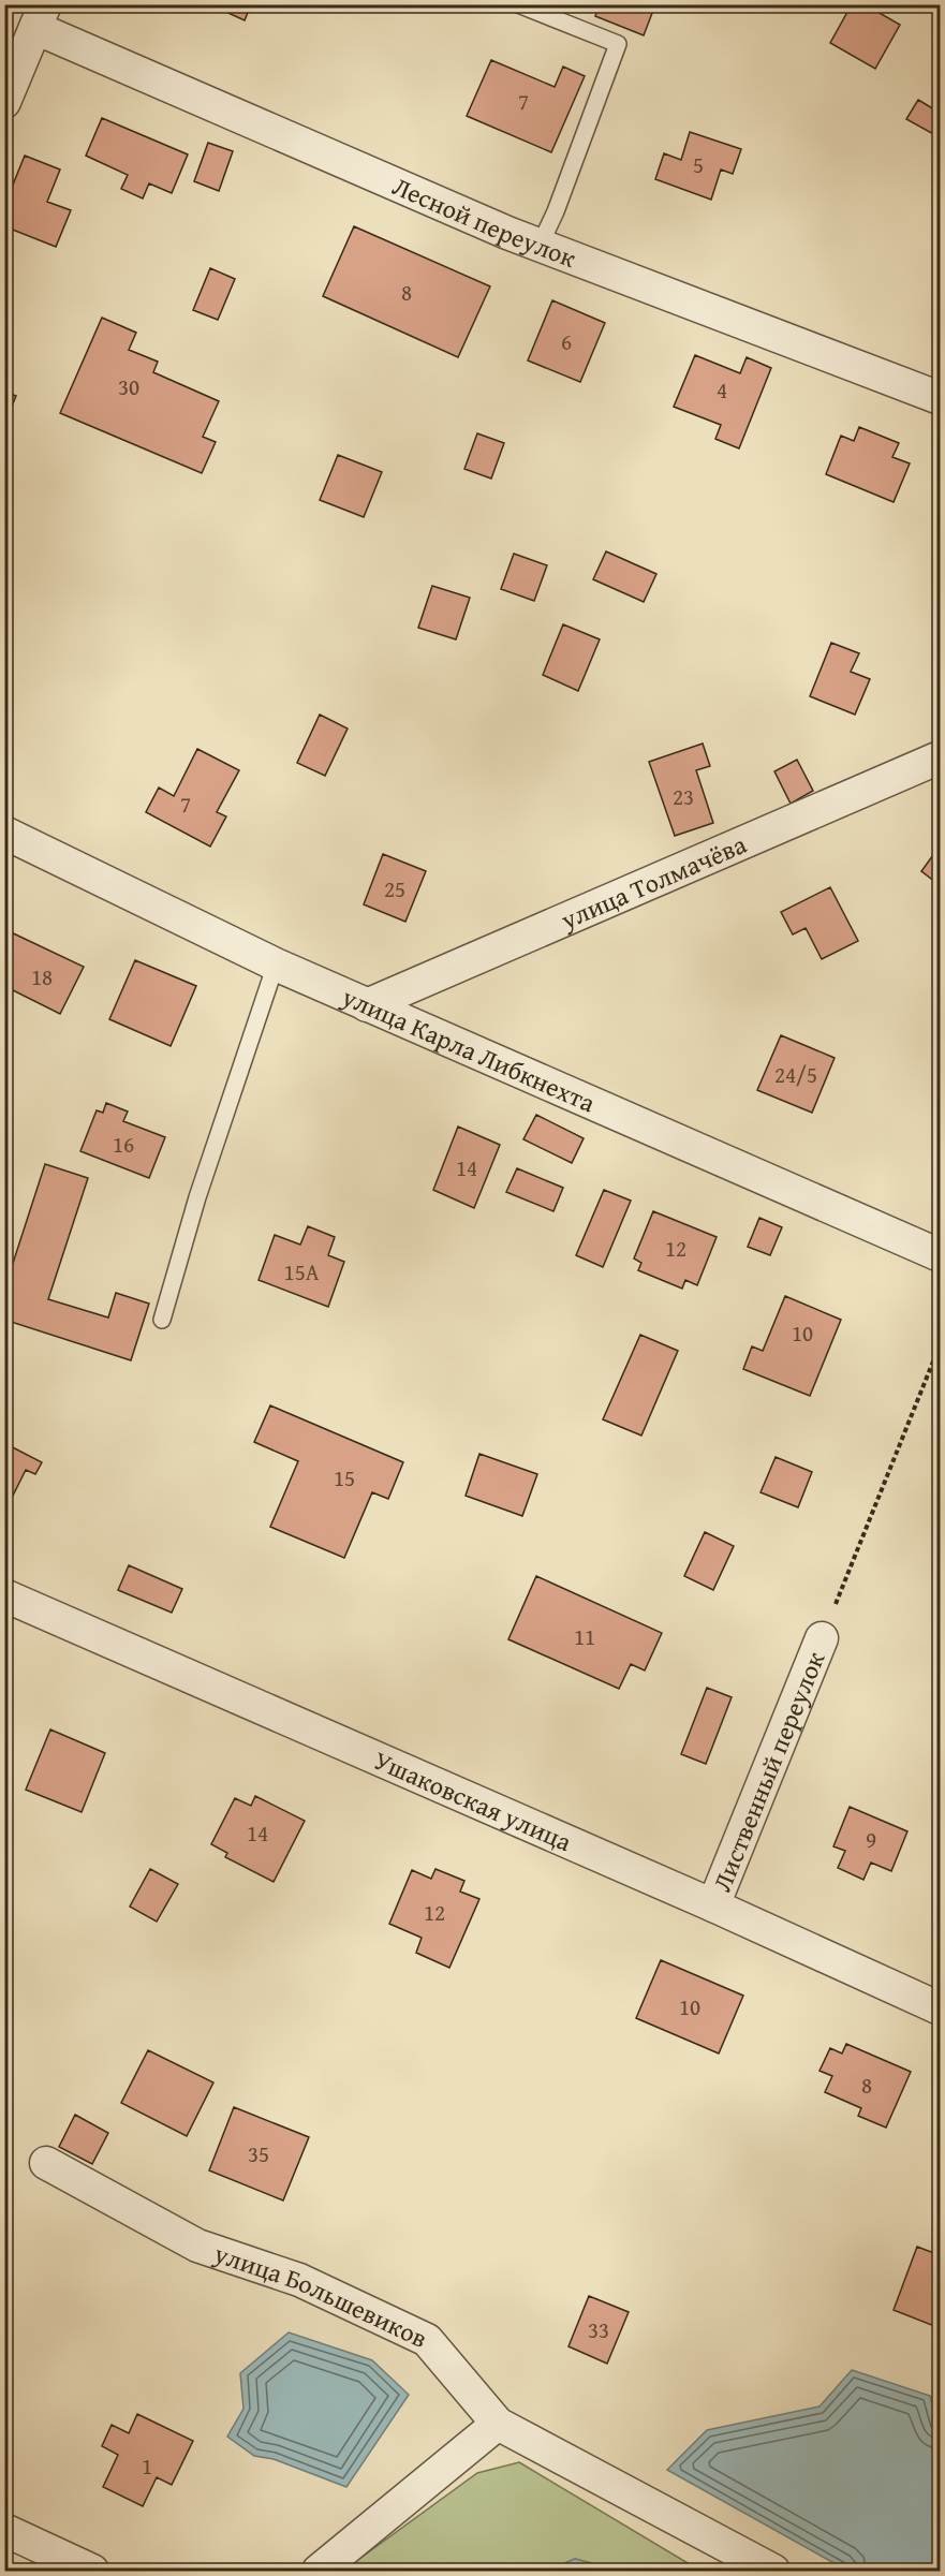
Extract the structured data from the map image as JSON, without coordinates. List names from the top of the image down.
{
  "streets": {
    "street": [
      "Лесной переулок",
      "улица Толмачёва",
      "улица Карла Либкнехта",
      "Лиственный переулок",
      "Ушаковская улица",
      "улица Большевиков"
    ]
  },
  "crossings": [
    ["улица Толмачёва", "улица Карла Либкнехта"],
    ["Лиственный переулок", "Ушаковская улица"]
  ],
  "house_numbers": [
    "7",
    "5",
    "8",
    "6",
    "30",
    "4",
    "23",
    "7",
    "25",
    "18",
    "24/5",
    "16",
    "14",
    "12",
    "15А",
    "10",
    "15",
    "11",
    "14",
    "9",
    "12",
    "10",
    "8",
    "35",
    "33",
    "1"
  ]
}
